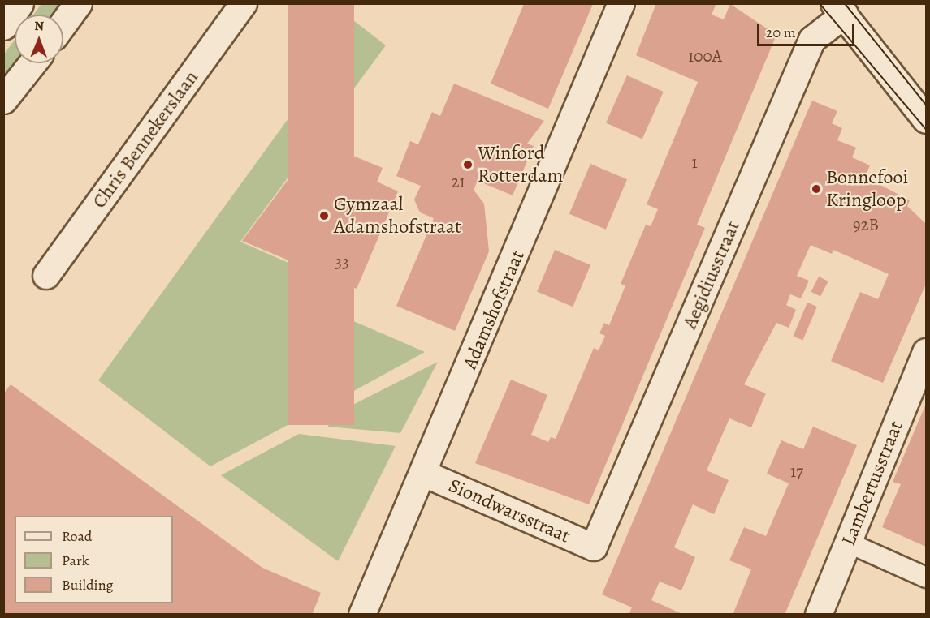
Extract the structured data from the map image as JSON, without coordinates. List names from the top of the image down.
{
  "streets": {
    "street": [
      "Chris Bennekerslaan",
      "Aegidiusstraat",
      "Adamshofstraat",
      "Lambertusstraat",
      "Siondwarsstraat"
    ]
  },
  "crossings": [
    ["Aegidiusstraat", "Siondwarsstraat"],
    ["Adamshofstraat", "Siondwarsstraat"]
  ],
  "places": ["Winford Rotterdam", "Bonnefooi Kringloop", "Gymzaal Adamshofstraat"],
  "house_numbers": [
    "100A",
    "1",
    "21",
    "92B",
    "33",
    "17"
  ],
  "legend": ["Road", "Park", "Building"],
  "scale_bar": "20 m",
  "north": "top"
}
